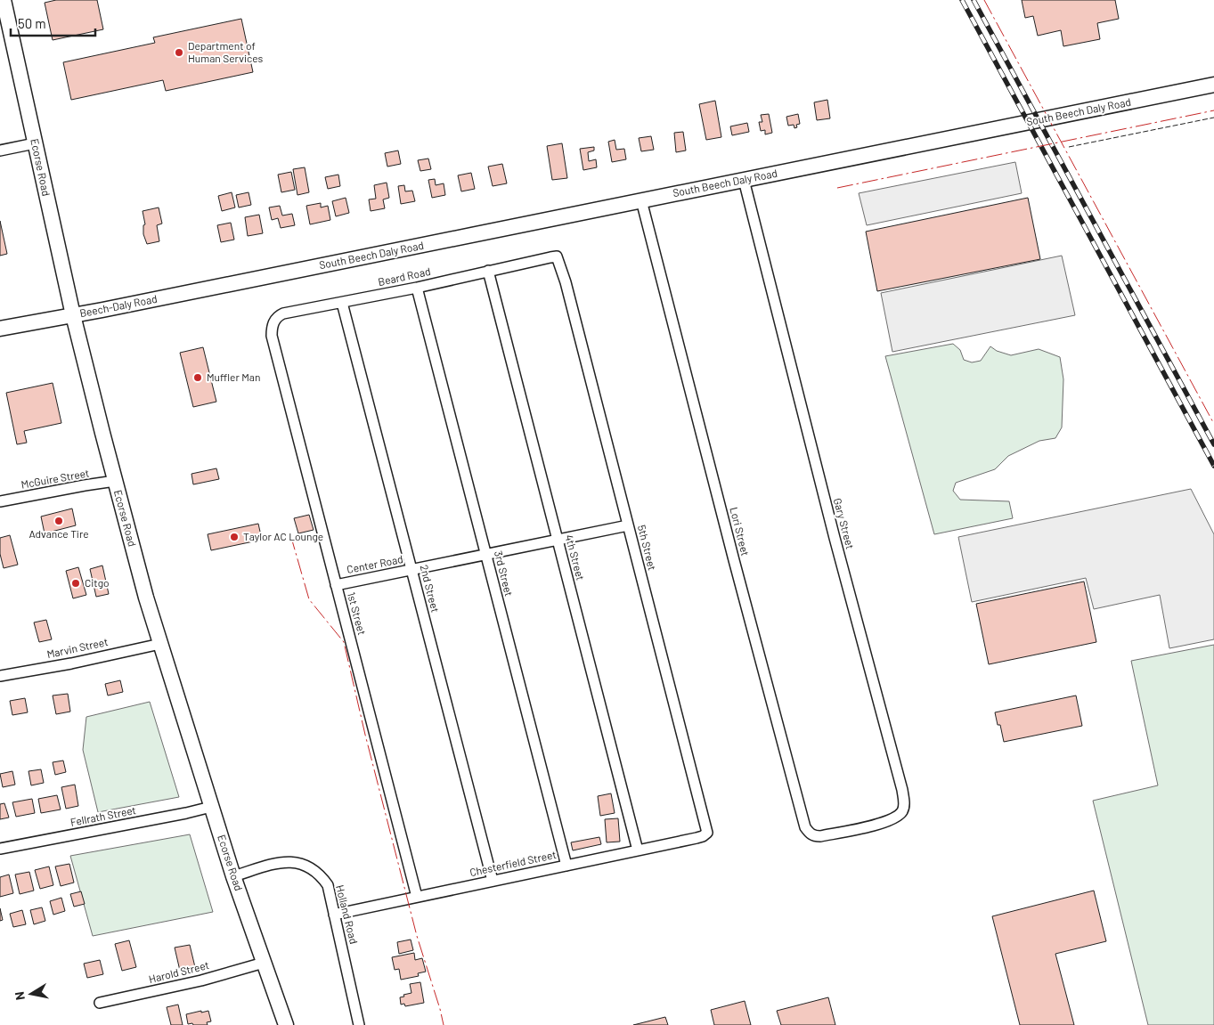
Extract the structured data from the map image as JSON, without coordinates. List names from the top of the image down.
{
  "streets": {
    "street": [
      "South Beech Daly Road",
      "Ecorse Road",
      "Beard Road",
      "Beech-Daly Road",
      "McGuire Street",
      "Gary Street",
      "Lori Street",
      "5th Street",
      "4th Street",
      "Center Road",
      "3rd Street",
      "2nd Street",
      "1st Street",
      "Marvin Street",
      "Fellrath Street",
      "Chesterfield Street",
      "Holland Road",
      "Harold Street"
    ]
  },
  "crossings": [
    ["South Beech Daly Road", "Beech-Daly Road"],
    ["South Beech Daly Road", "Gary Street"],
    ["South Beech Daly Road", "Lori Street"],
    ["Ecorse Road", "Beech-Daly Road"],
    ["Ecorse Road", "McGuire Street"],
    ["Ecorse Road", "Marvin Street"],
    ["Ecorse Road", "Fellrath Street"],
    ["Ecorse Road", "Holland Road"],
    ["Ecorse Road", "Harold Street"],
    ["Beard Road", "5th Street"],
    ["Beard Road", "4th Street"],
    ["Beard Road", "3rd Street"],
    ["Beard Road", "2nd Street"],
    ["Beard Road", "1st Street"],
    ["Gary Street", "Lori Street"],
    ["5th Street", "Center Road"],
    ["5th Street", "Chesterfield Street"],
    ["4th Street", "Center Road"],
    ["4th Street", "Chesterfield Street"],
    ["Center Road", "3rd Street"],
    ["Center Road", "2nd Street"],
    ["Center Road", "1st Street"],
    ["3rd Street", "Chesterfield Street"],
    ["2nd Street", "Chesterfield Street"],
    ["1st Street", "Chesterfield Street"],
    ["Chesterfield Street", "Holland Road"]
  ],
  "places": [
    "Department of Human Services",
    "Muffler Man",
    "Advance Tire",
    "Taylor AC Lounge",
    "Citgo"
  ],
  "scale_bar": "50 m",
  "north": "left"
}
